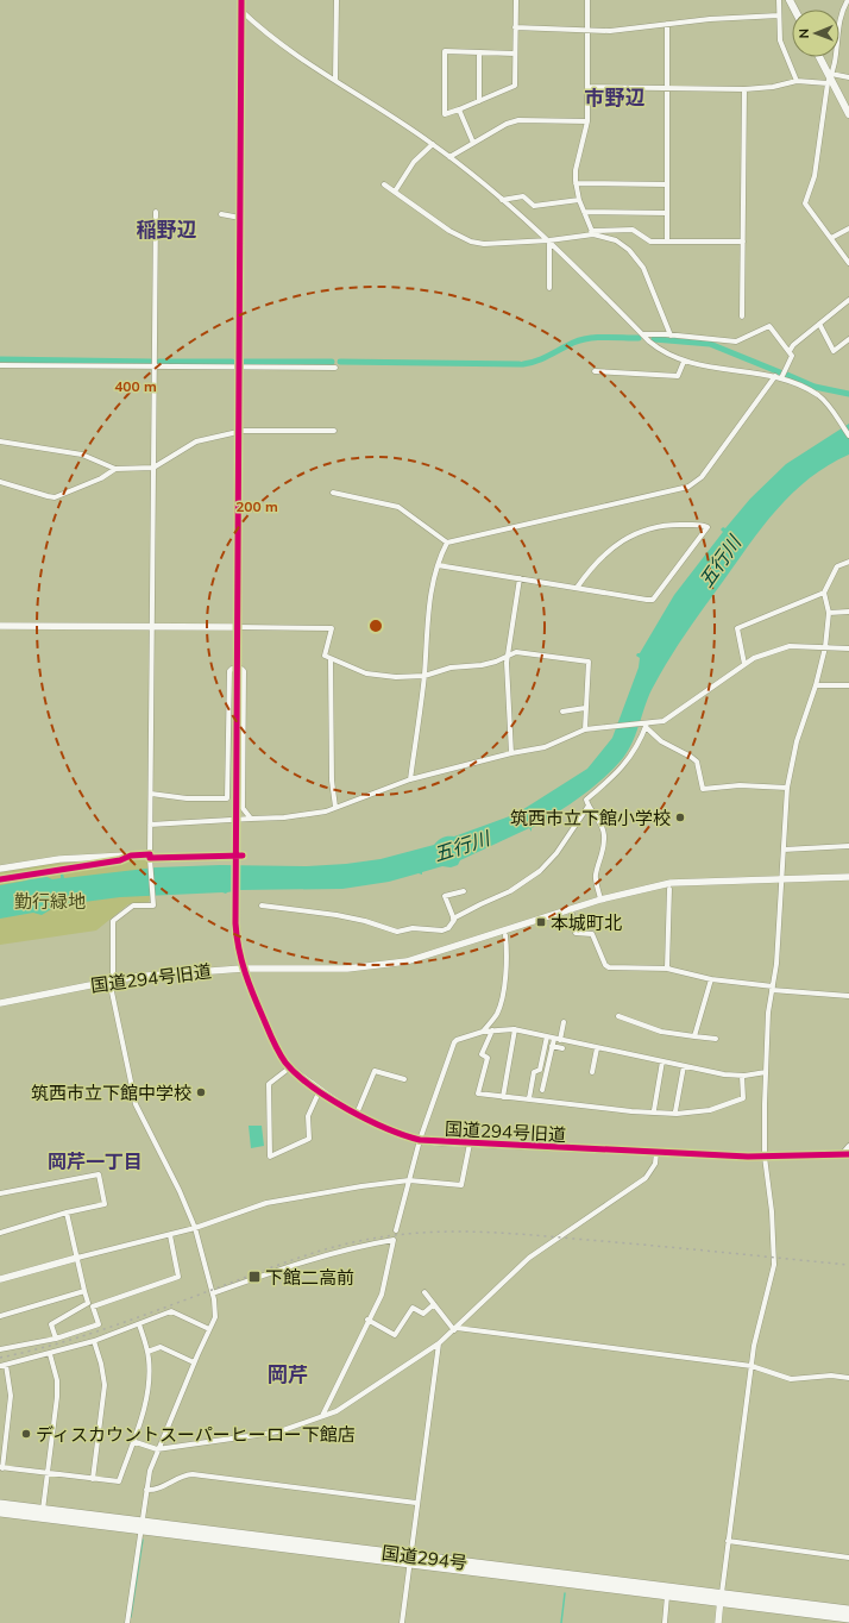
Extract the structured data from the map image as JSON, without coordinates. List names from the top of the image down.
{
  "streets": {
    "highway": ["国道294号"],
    "street": ["国道294号旧道"]
  },
  "districts": [
    "市野辺",
    "稲野辺",
    "岡芹一丁目",
    "岡芹"
  ],
  "water": ["五行川"],
  "parks": ["勤行緑地"],
  "places": {
    "other": ["筑西市立下館小学校", "筑西市立下館中学校", "ディスカウントスーパーヒーロー下館店"],
    "transit": ["本城町北", "下館二高前"]
  },
  "north": "left",
  "rings": ["400 m", "200 m"]
}
